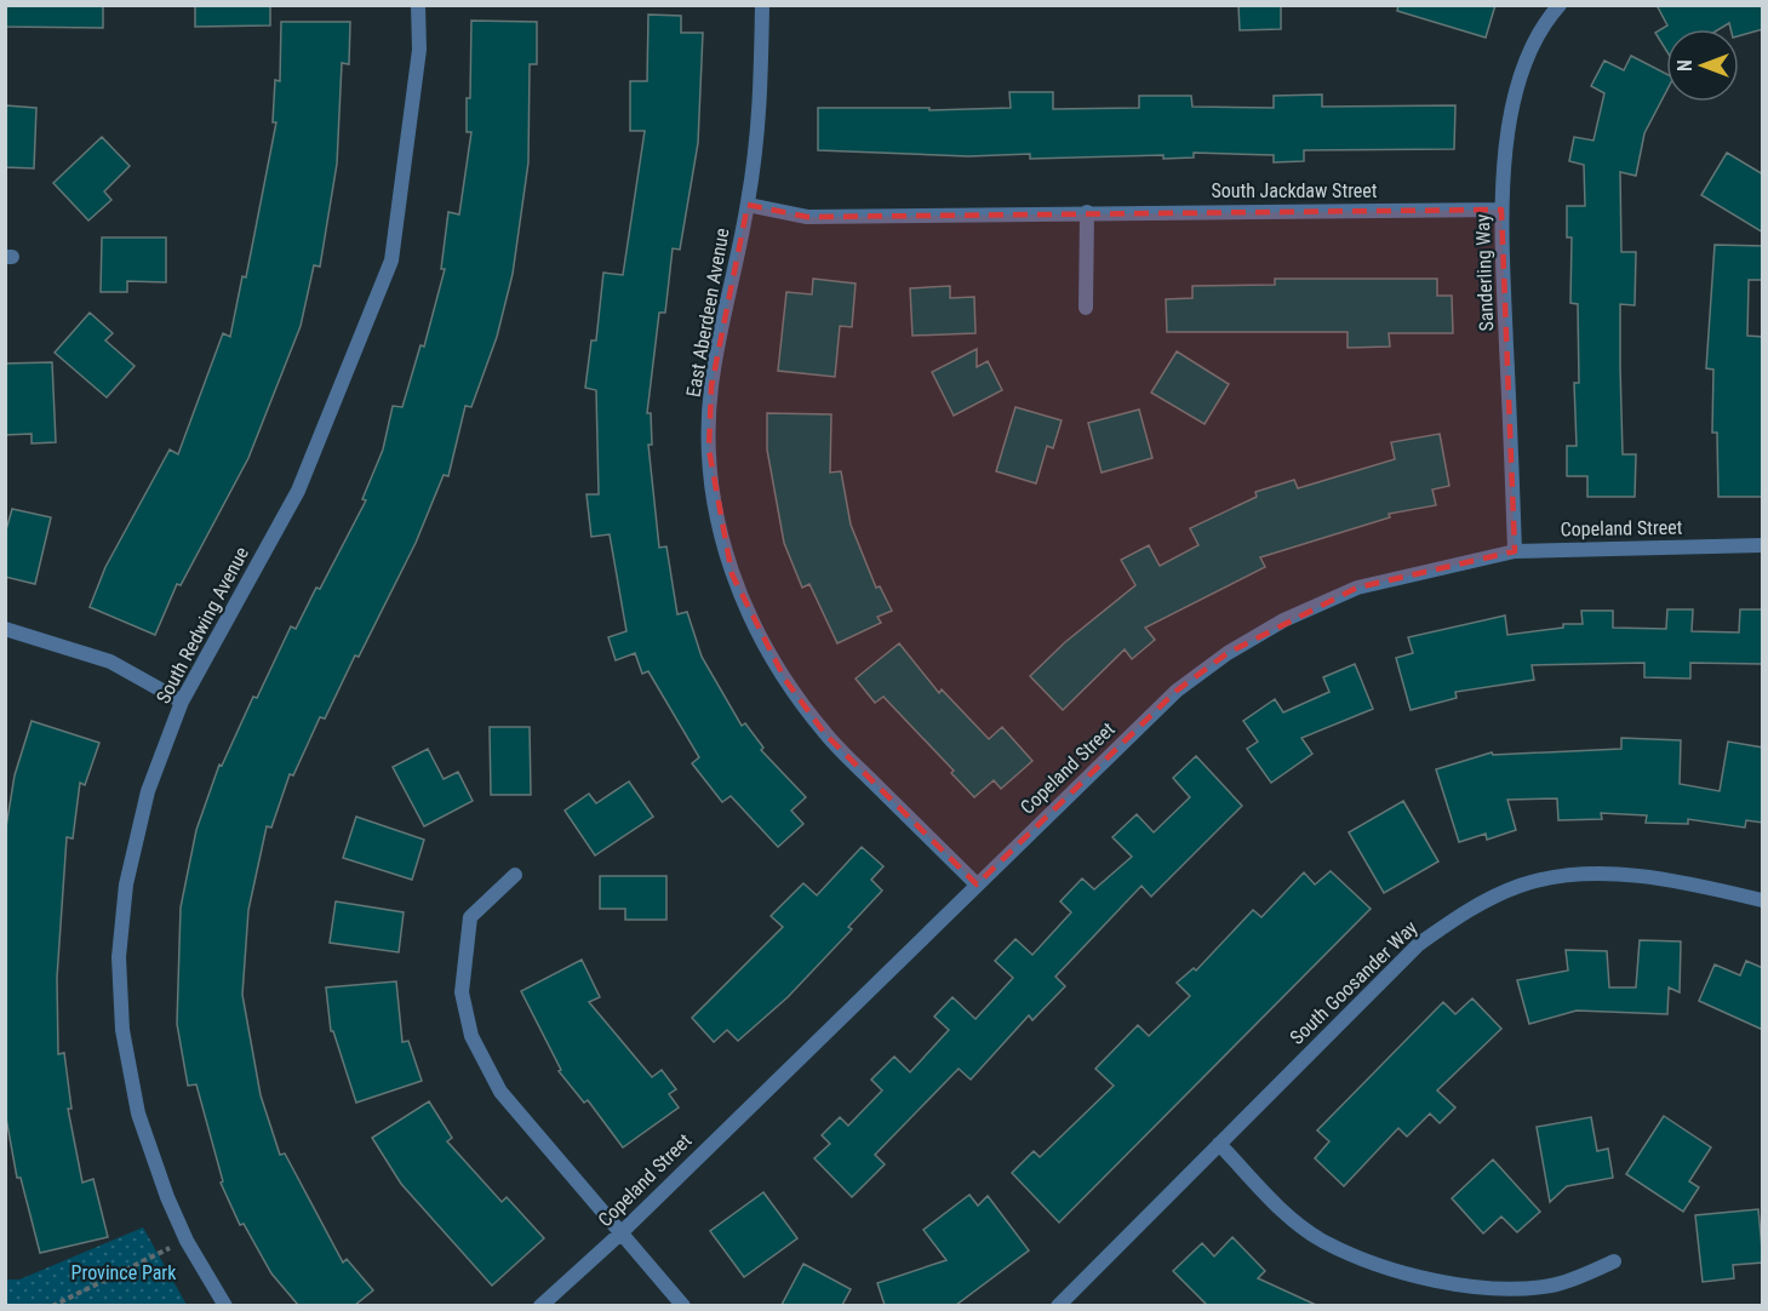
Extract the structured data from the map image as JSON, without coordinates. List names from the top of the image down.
{
  "streets": {
    "street": [
      "South Jackdaw Street",
      "Sanderling Way",
      "East Aberdeen Avenue",
      "Copeland Street",
      "South Redwing Avenue",
      "South Goosander Way"
    ]
  },
  "crossings": [
    ["South Jackdaw Street", "Sanderling Way"],
    ["South Jackdaw Street", "East Aberdeen Avenue"],
    ["Sanderling Way", "Copeland Street"],
    ["East Aberdeen Avenue", "Copeland Street"]
  ],
  "parks": ["Province Park"],
  "north": "left"
}
